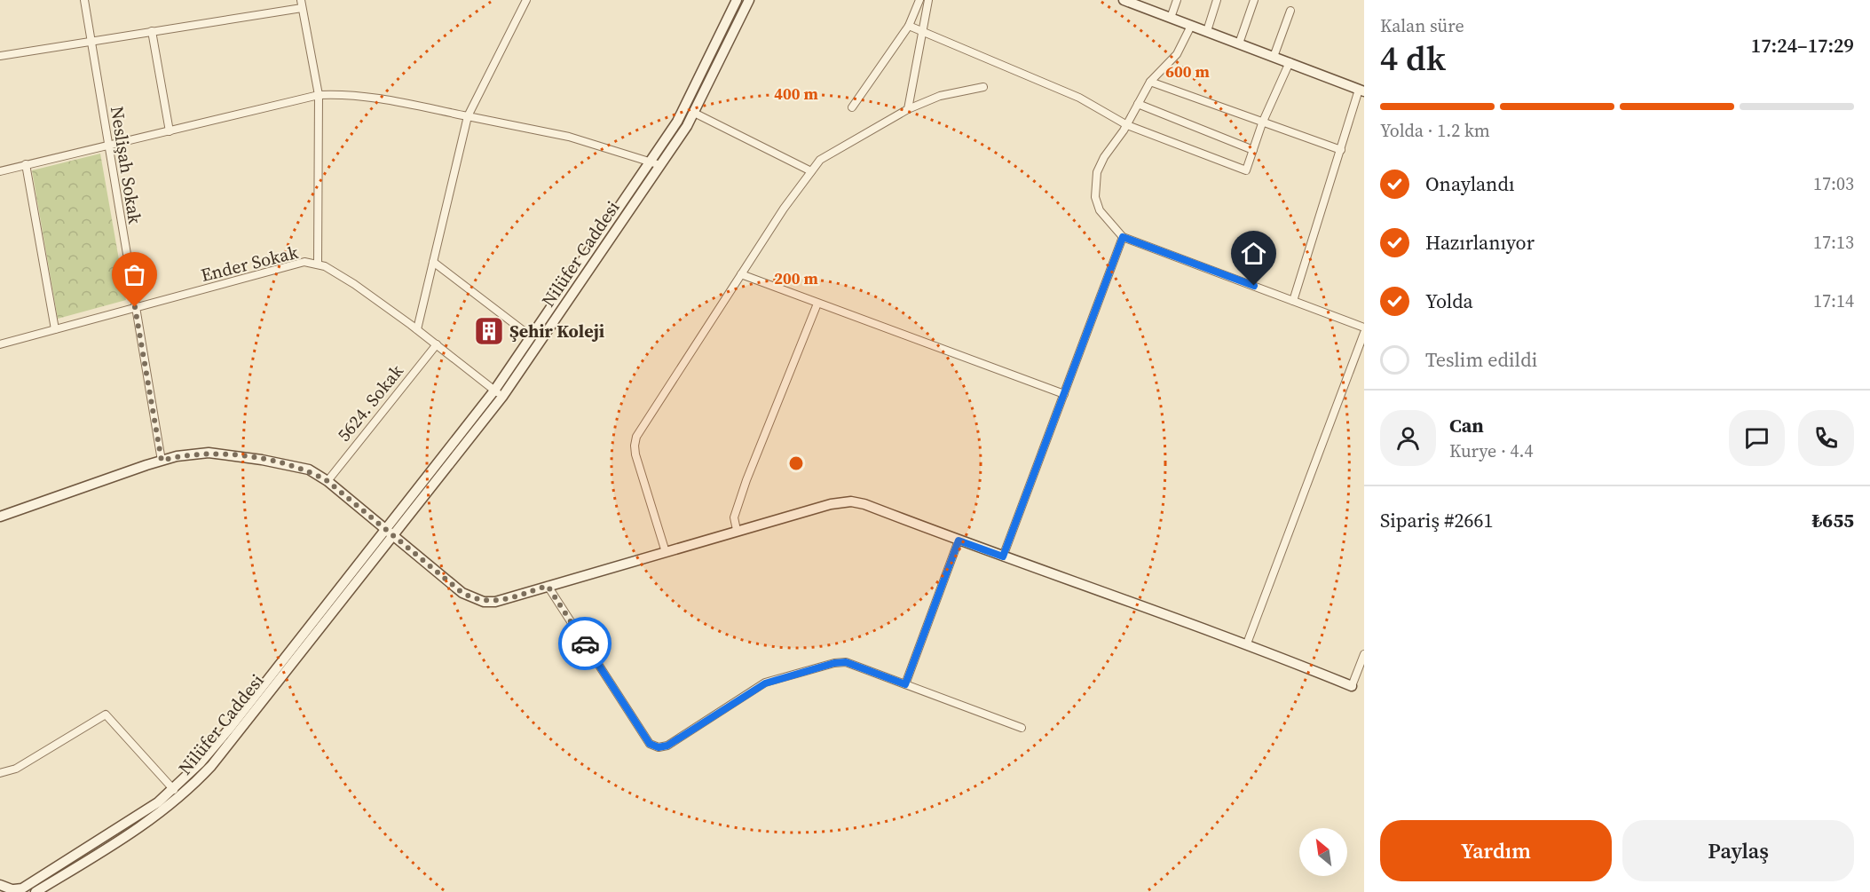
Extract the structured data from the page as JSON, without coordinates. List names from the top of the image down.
{
  "streets": {
    "street": [
      "Neslişah Sokak",
      "Nilüfer Caddesi",
      "Ender Sokak",
      "5624. Sokak"
    ]
  },
  "crossings": [
    ["Neslişah Sokak", "Ender Sokak"],
    ["Nilüfer Caddesi", "Ender Sokak"],
    ["Ender Sokak", "5624. Sokak"]
  ],
  "places": {
    "building": ["Şehir Koleji"]
  },
  "north": "top left",
  "page": {
    "heading": ["4 dk", "Kalan süre", "17:24–17:29"],
    "panel": [
      "Can",
      "Kurye · 4.4",
      "Sipariş #2661",
      "₺655"
    ],
    "bar": "Yolda · 1.2 km",
    "list": [
      ["Onaylandı", "17:03"],
      ["Hazırlanıyor", "17:13"],
      ["Yolda", "17:14"],
      "Teslim edildi"
    ],
    "buttons": ["Yardım", "Paylaş"]
  },
  "rings": ["600 m", "400 m", "200 m"]
}
